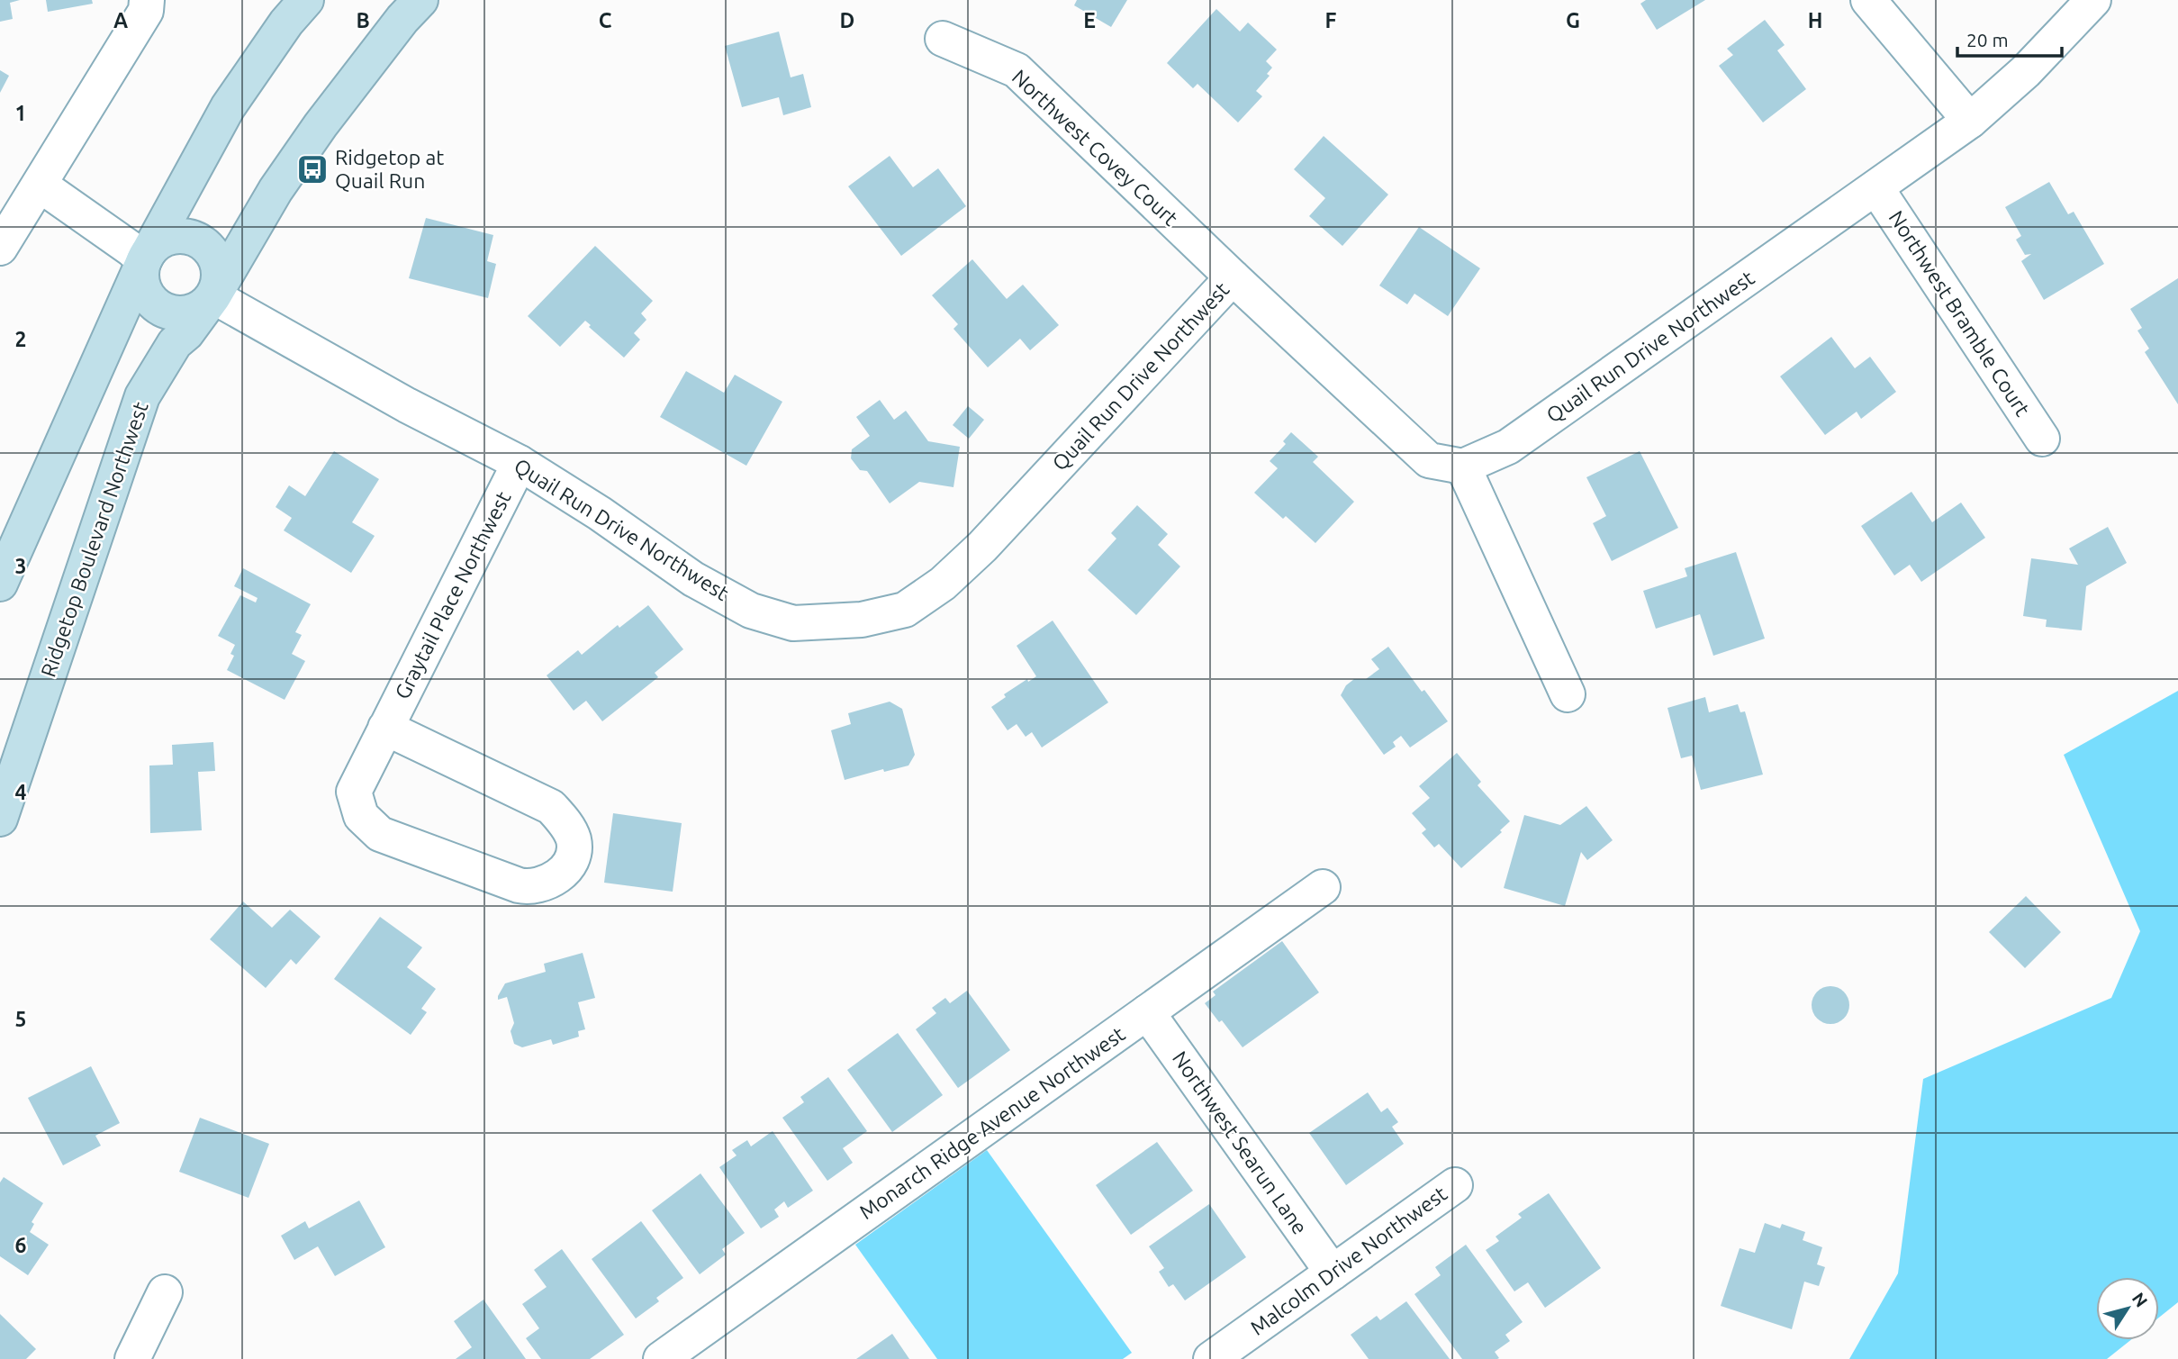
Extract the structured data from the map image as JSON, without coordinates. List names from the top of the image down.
{
  "streets": {
    "main road": ["Ridgetop Boulevard Northwest"],
    "street": [
      "Northwest Covey Court",
      "Northwest Bramble Court",
      "Quail Run Drive Northwest",
      "Graytail Place Northwest",
      "Monarch Ridge Avenue Northwest",
      "Northwest Searun Lane",
      "Malcolm Drive Northwest"
    ]
  },
  "crossings": [
    ["Northwest Covey Court", "Quail Run Drive Northwest"],
    ["Northwest Bramble Court", "Quail Run Drive Northwest"],
    ["Quail Run Drive Northwest", "Ridgetop Boulevard Northwest"],
    ["Quail Run Drive Northwest", "Graytail Place Northwest"],
    ["Monarch Ridge Avenue Northwest", "Northwest Searun Lane"],
    ["Northwest Searun Lane", "Malcolm Drive Northwest"]
  ],
  "places": {
    "bus stop": ["Ridgetop at Quail Run"]
  },
  "scale_bar": "20 m",
  "north": "top right",
  "grid": {
    "columns": [
      "A",
      "B",
      "C",
      "D",
      "E",
      "F",
      "G",
      "H"
    ],
    "rows": [
      "1",
      "2",
      "3",
      "4",
      "5",
      "6"
    ]
  }
}
